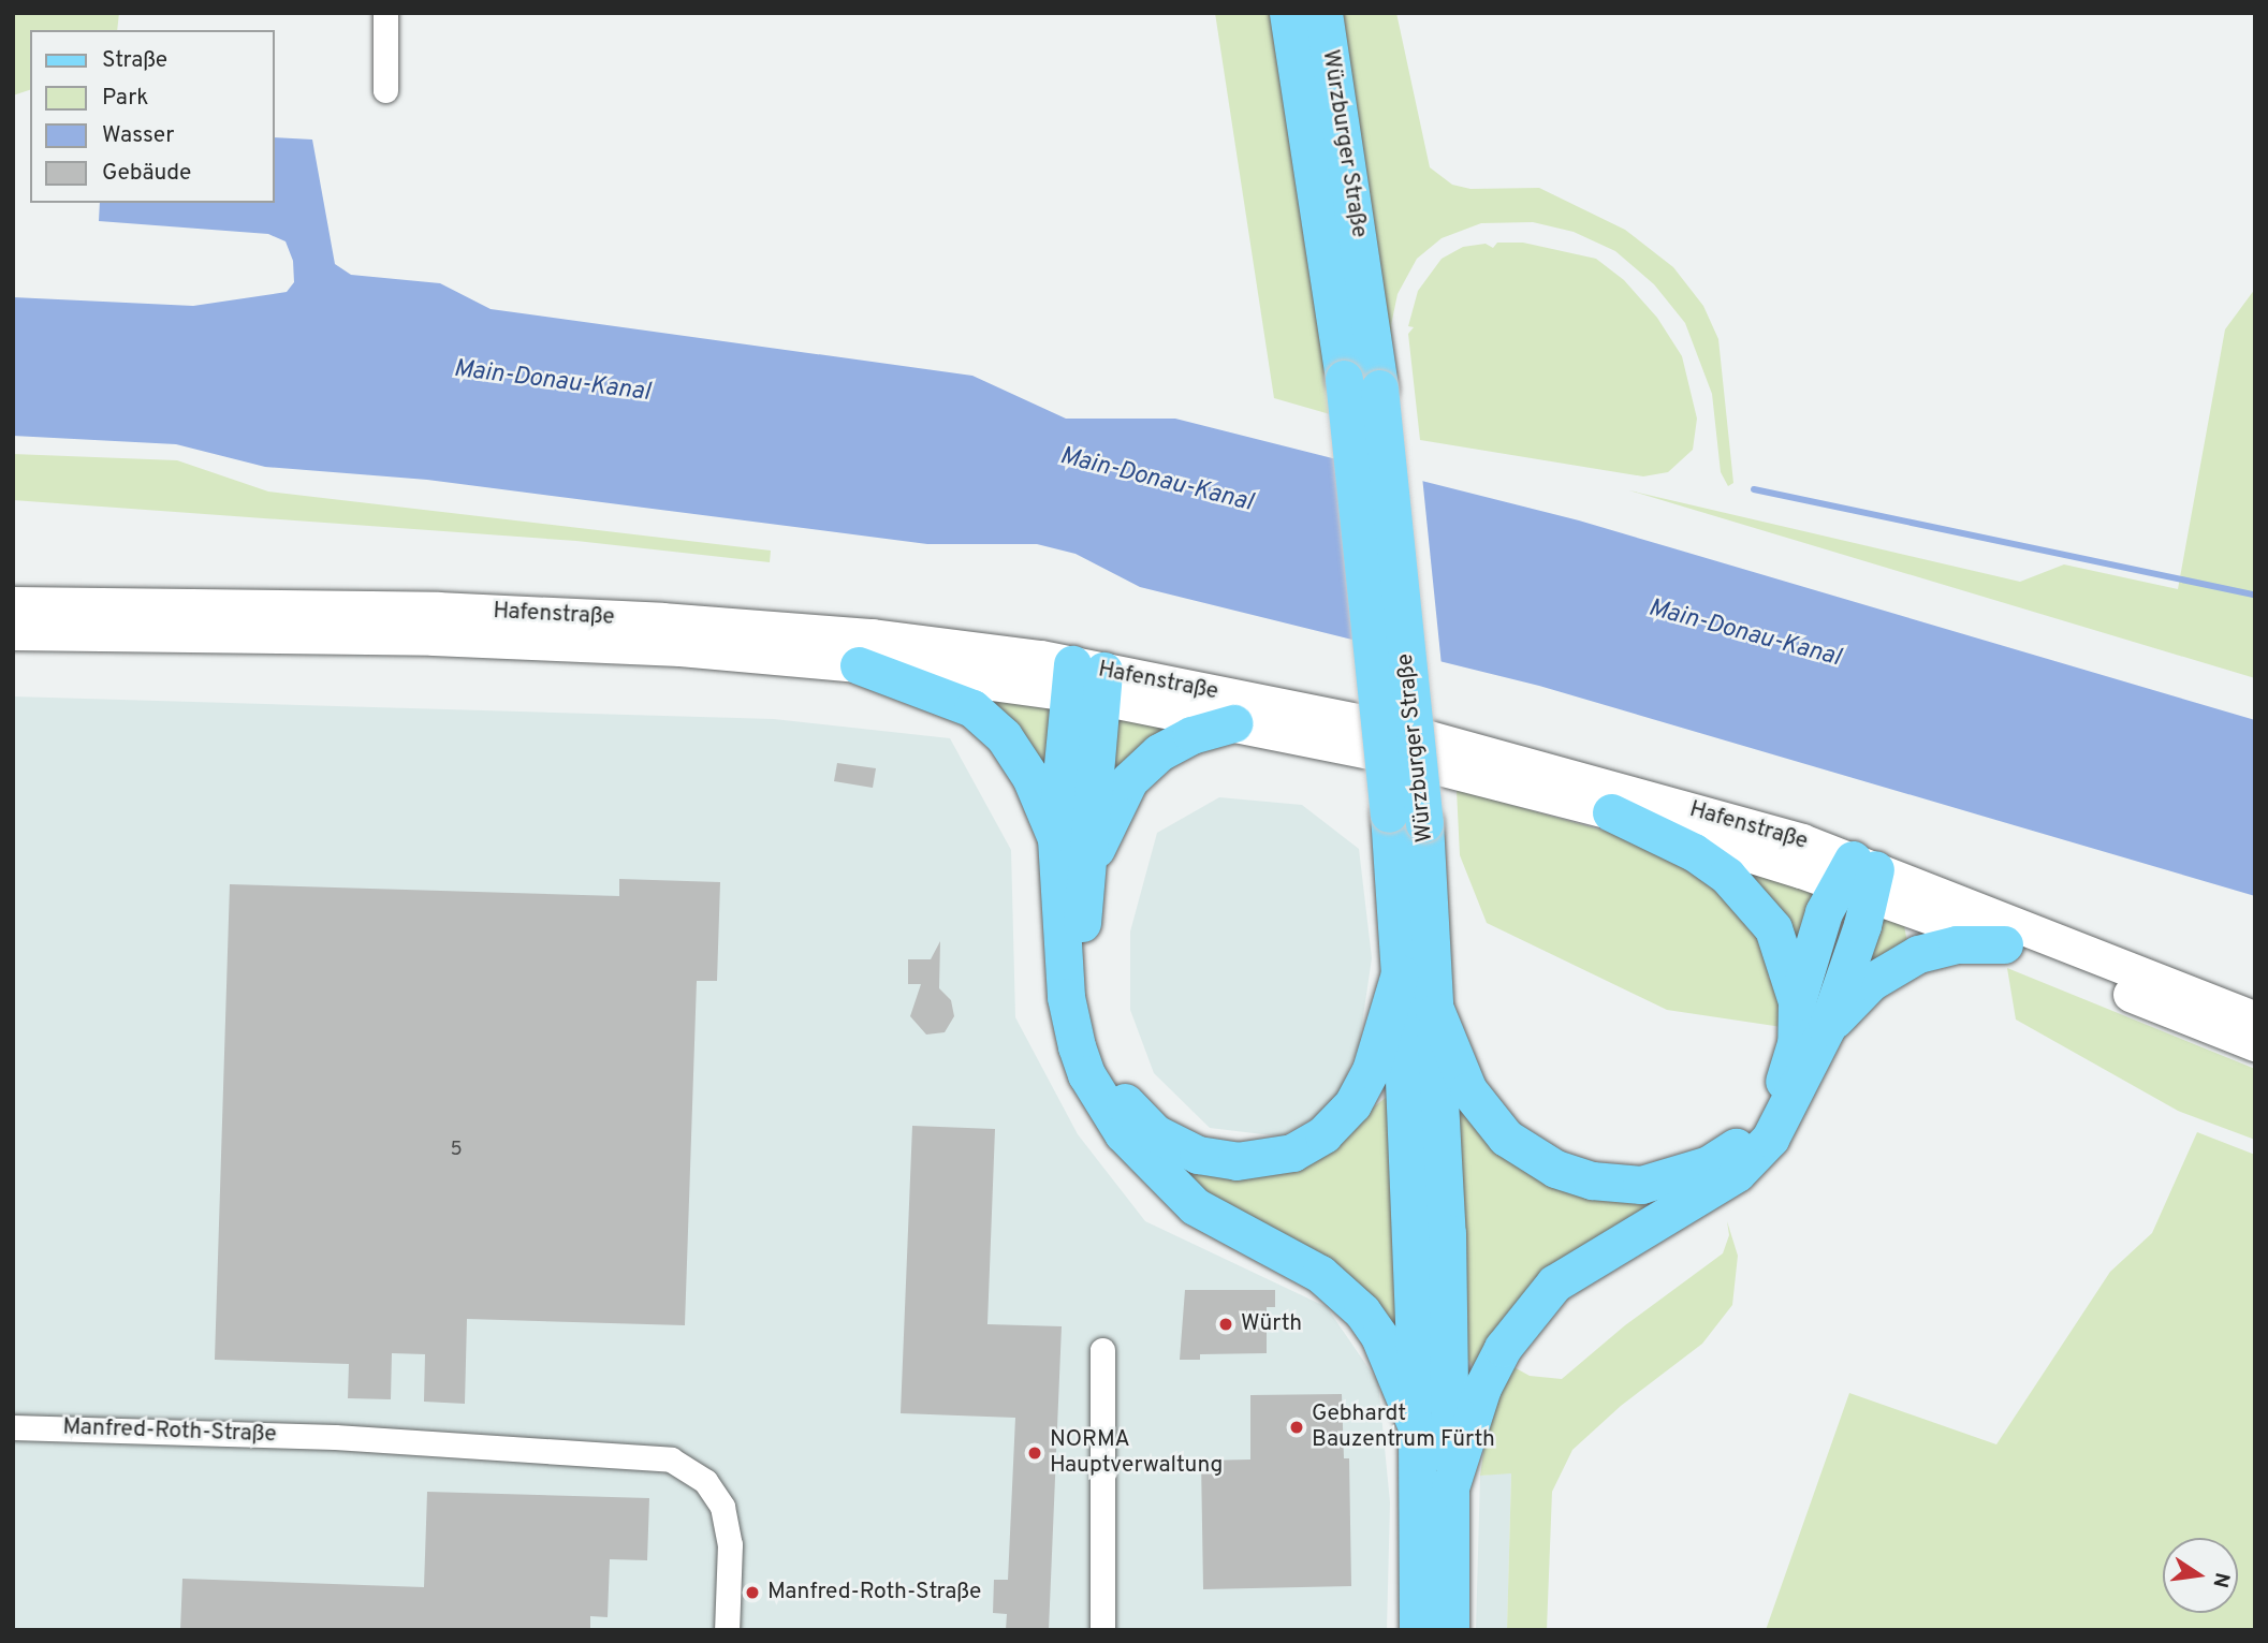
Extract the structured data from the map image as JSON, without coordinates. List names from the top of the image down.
{
  "streets": {
    "main road": ["Würzburger Straße", "Hafenstraße"],
    "street": ["Manfred-Roth-Straße"]
  },
  "water": ["Main-Donau-Kanal"],
  "places": [
    "Würth",
    "Gebhardt Bauzentrum Fürth",
    "NORMA Hauptverwaltung",
    "Manfred-Roth-Straße"
  ],
  "house_numbers": ["5"],
  "legend": [
    "Straße",
    "Park",
    "Wasser",
    "Gebäude"
  ],
  "north": "right"
}
